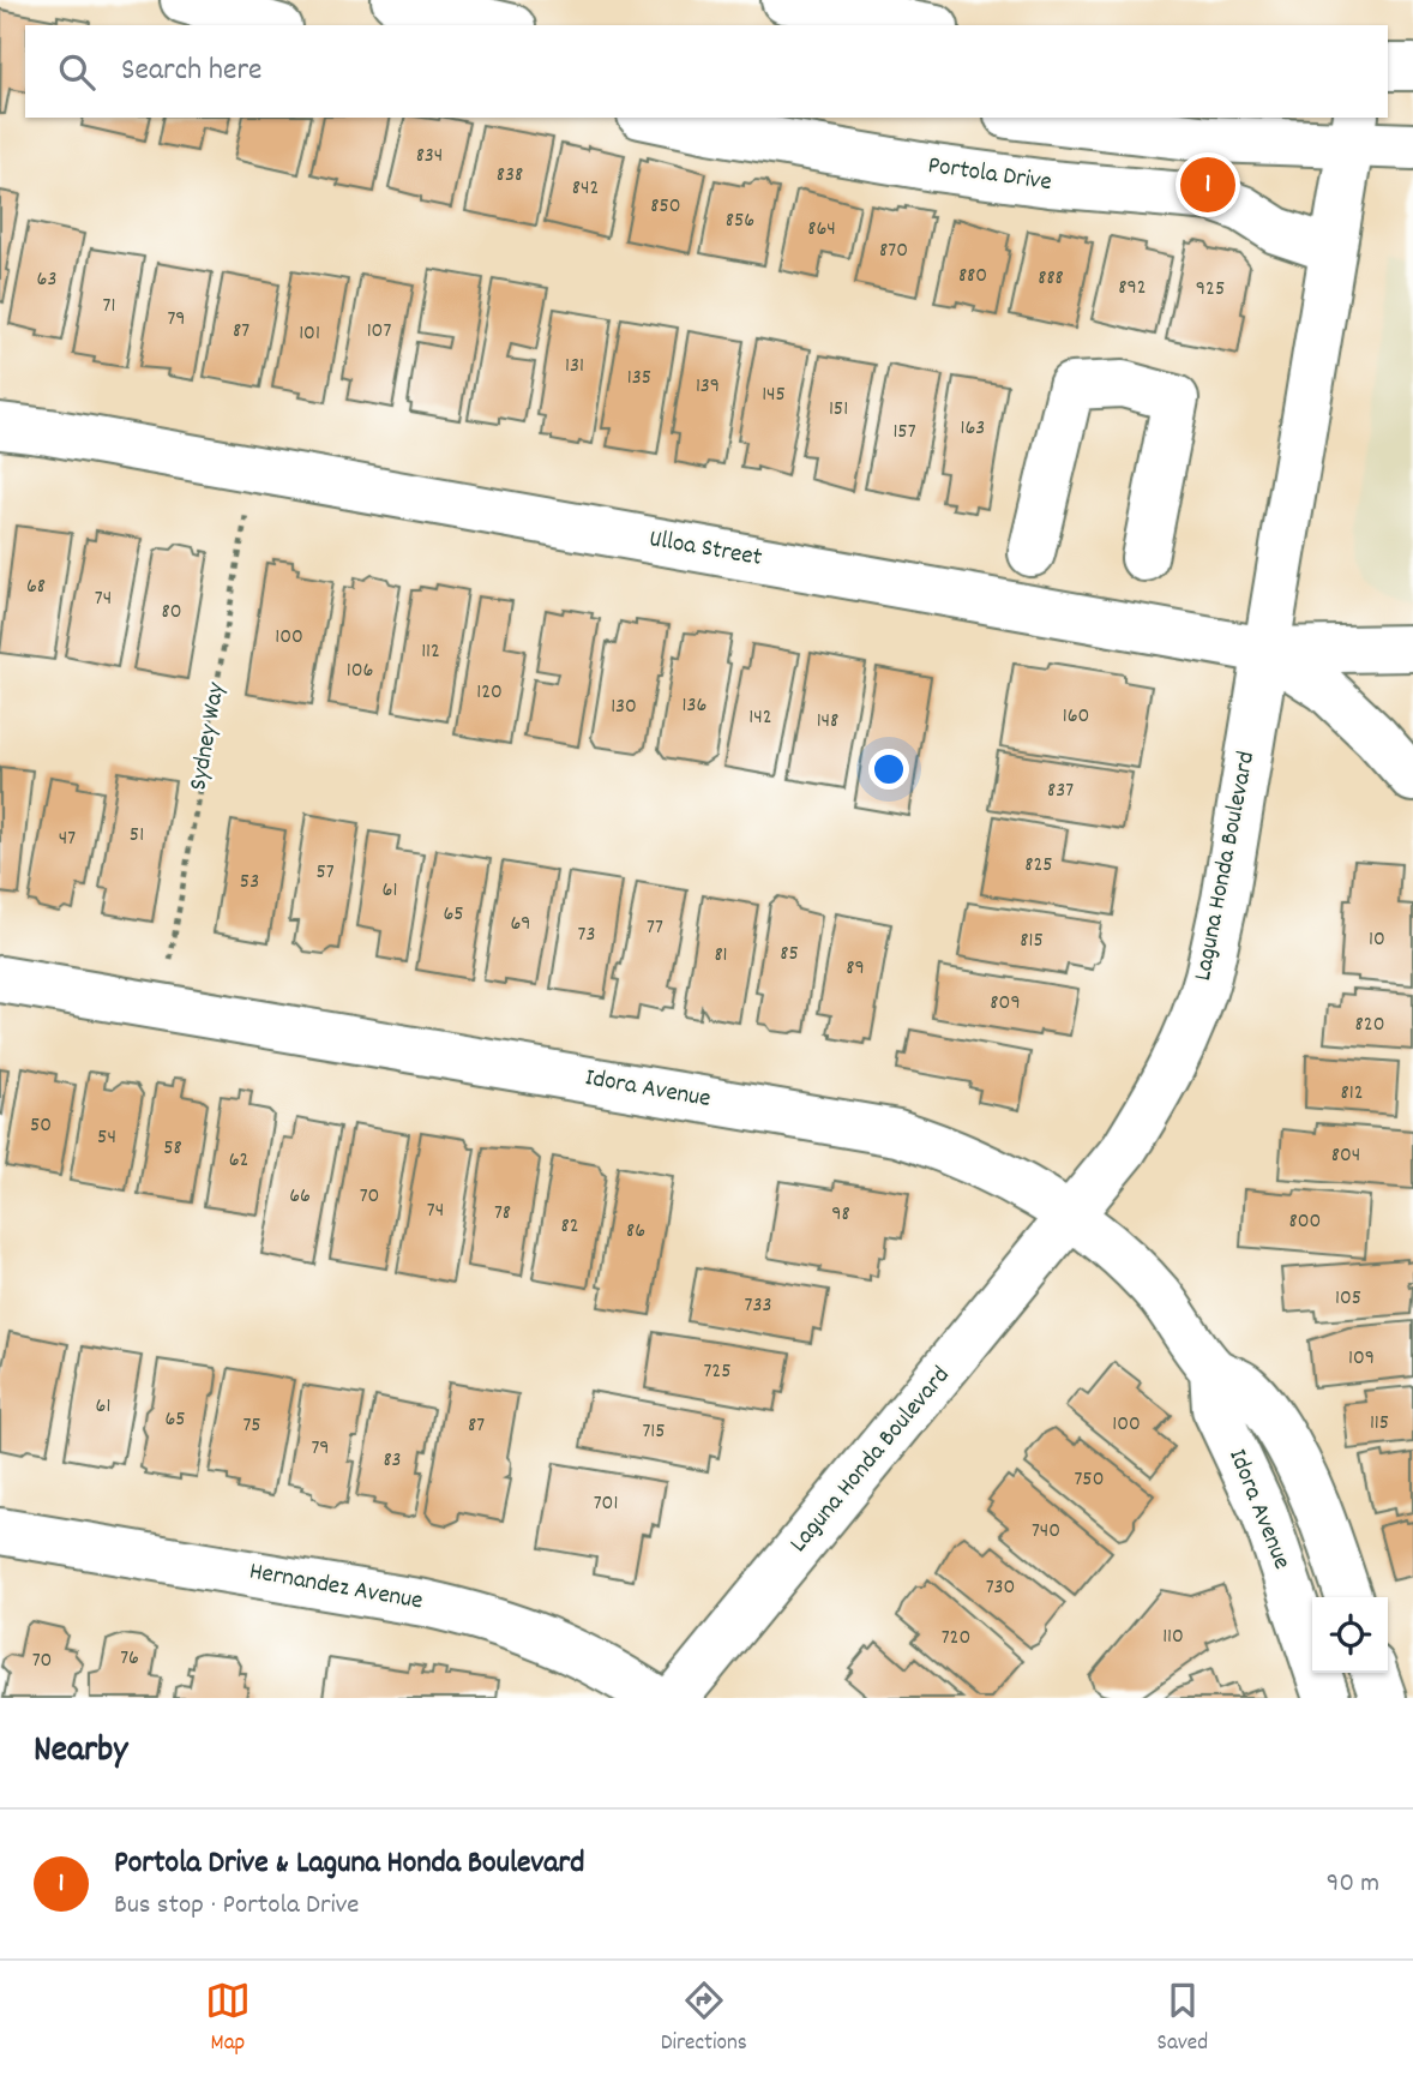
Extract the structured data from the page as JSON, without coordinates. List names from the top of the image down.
{
  "streets": {
    "street": [
      "Portola Drive",
      "Ulloa Street",
      "Laguna Honda Boulevard",
      "Idora Avenue",
      "Hernandez Avenue"
    ],
    "path": ["Sydney Way"]
  },
  "crossings": [
    ["Portola Drive", "Laguna Honda Boulevard"],
    ["Ulloa Street", "Sydney Way"],
    ["Ulloa Street", "Laguna Honda Boulevard"],
    ["Sydney Way", "Idora Avenue"],
    ["Laguna Honda Boulevard", "Idora Avenue"]
  ],
  "house_numbers": [
    "834",
    "838",
    "842",
    "850",
    "856",
    "864",
    "870",
    "880",
    "888",
    "63",
    "892",
    "925",
    "71",
    "79",
    "87",
    "107",
    "101",
    "131",
    "135",
    "139",
    "145",
    "151",
    "163",
    "157",
    "68",
    "74",
    "80",
    "100",
    "112",
    "106",
    "120",
    "136",
    "130",
    "160",
    "142",
    "148",
    "837",
    "51",
    "47",
    "825",
    "57",
    "53",
    "61",
    "65",
    "69",
    "77",
    "73",
    "10",
    "815",
    "85",
    "81",
    "89",
    "809",
    "820",
    "812",
    "50",
    "54",
    "58",
    "804",
    "62",
    "66",
    "70",
    "74",
    "78",
    "98",
    "800",
    "82",
    "86",
    "105",
    "733",
    "109",
    "725",
    "61",
    "65",
    "115",
    "100",
    "75",
    "87",
    "715",
    "79",
    "83",
    "750",
    "701",
    "740",
    "730",
    "110",
    "720",
    "76",
    "70"
  ],
  "page": {
    "search": "Search here",
    "pins": "1",
    "heading": "Nearby",
    "list": [
      {
        "mark": "1",
        "name": "Portola Drive & Laguna Honda Boulevard",
        "note": "Bus stop · Portola Drive",
        "value": "90 m"
      }
    ],
    "nav": ["Map", "Directions", "Saved"]
  }
}
